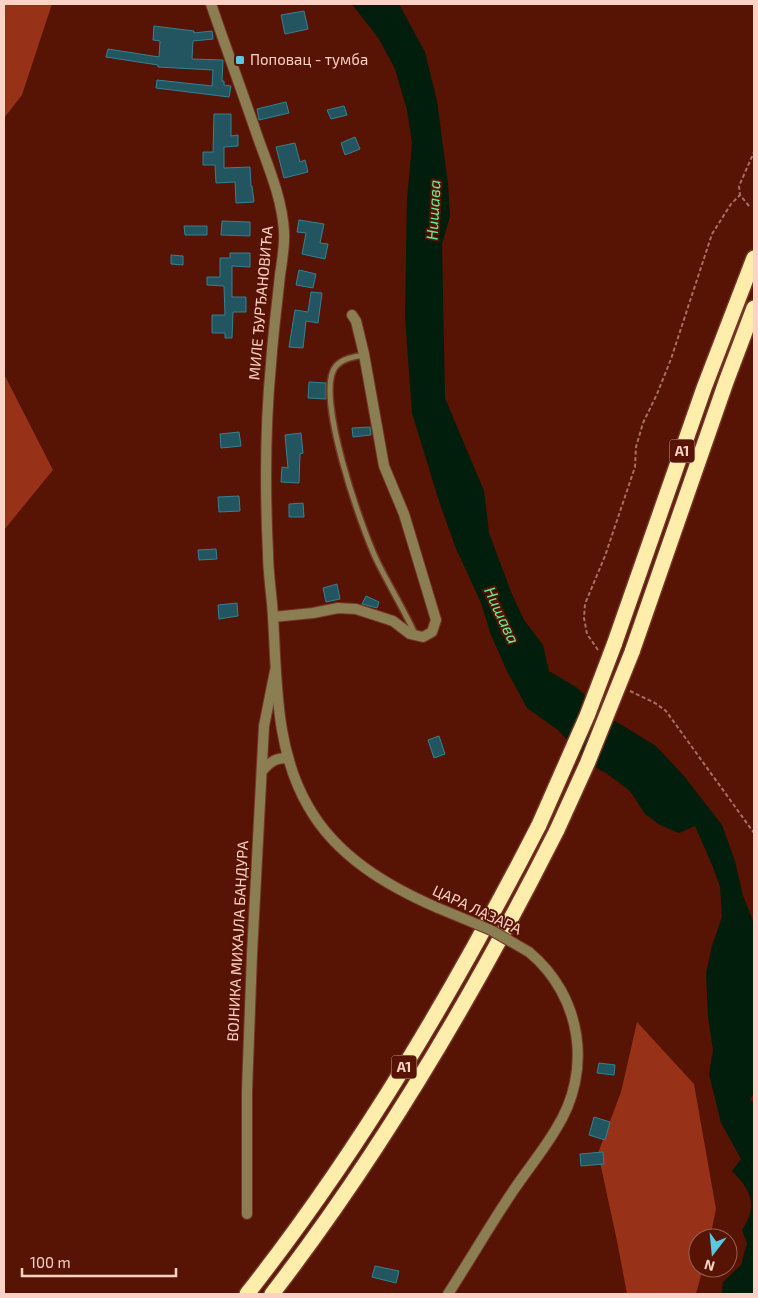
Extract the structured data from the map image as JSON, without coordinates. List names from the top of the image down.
{
  "streets": {
    "highway": ["A1"],
    "street": ["МИЛЕ ЂУРЂАНОВИЋА", "ЦАРА ЛАЗАРА", "ВОЈНИКА МИХАЈЛА БАНДУРА"]
  },
  "crossings": [
    ["МИЛЕ ЂУРЂАНОВИЋА", "ЦАРА ЛАЗАРА"],
    ["ЦАРА ЛАЗАРА", "ВОЈНИКА МИХАЈЛА БАНДУРА"]
  ],
  "water": ["Нишава"],
  "places": {
    "transit": ["Поповац - тумба"]
  },
  "scale_bar": "100 m",
  "north": "bottom"
}
